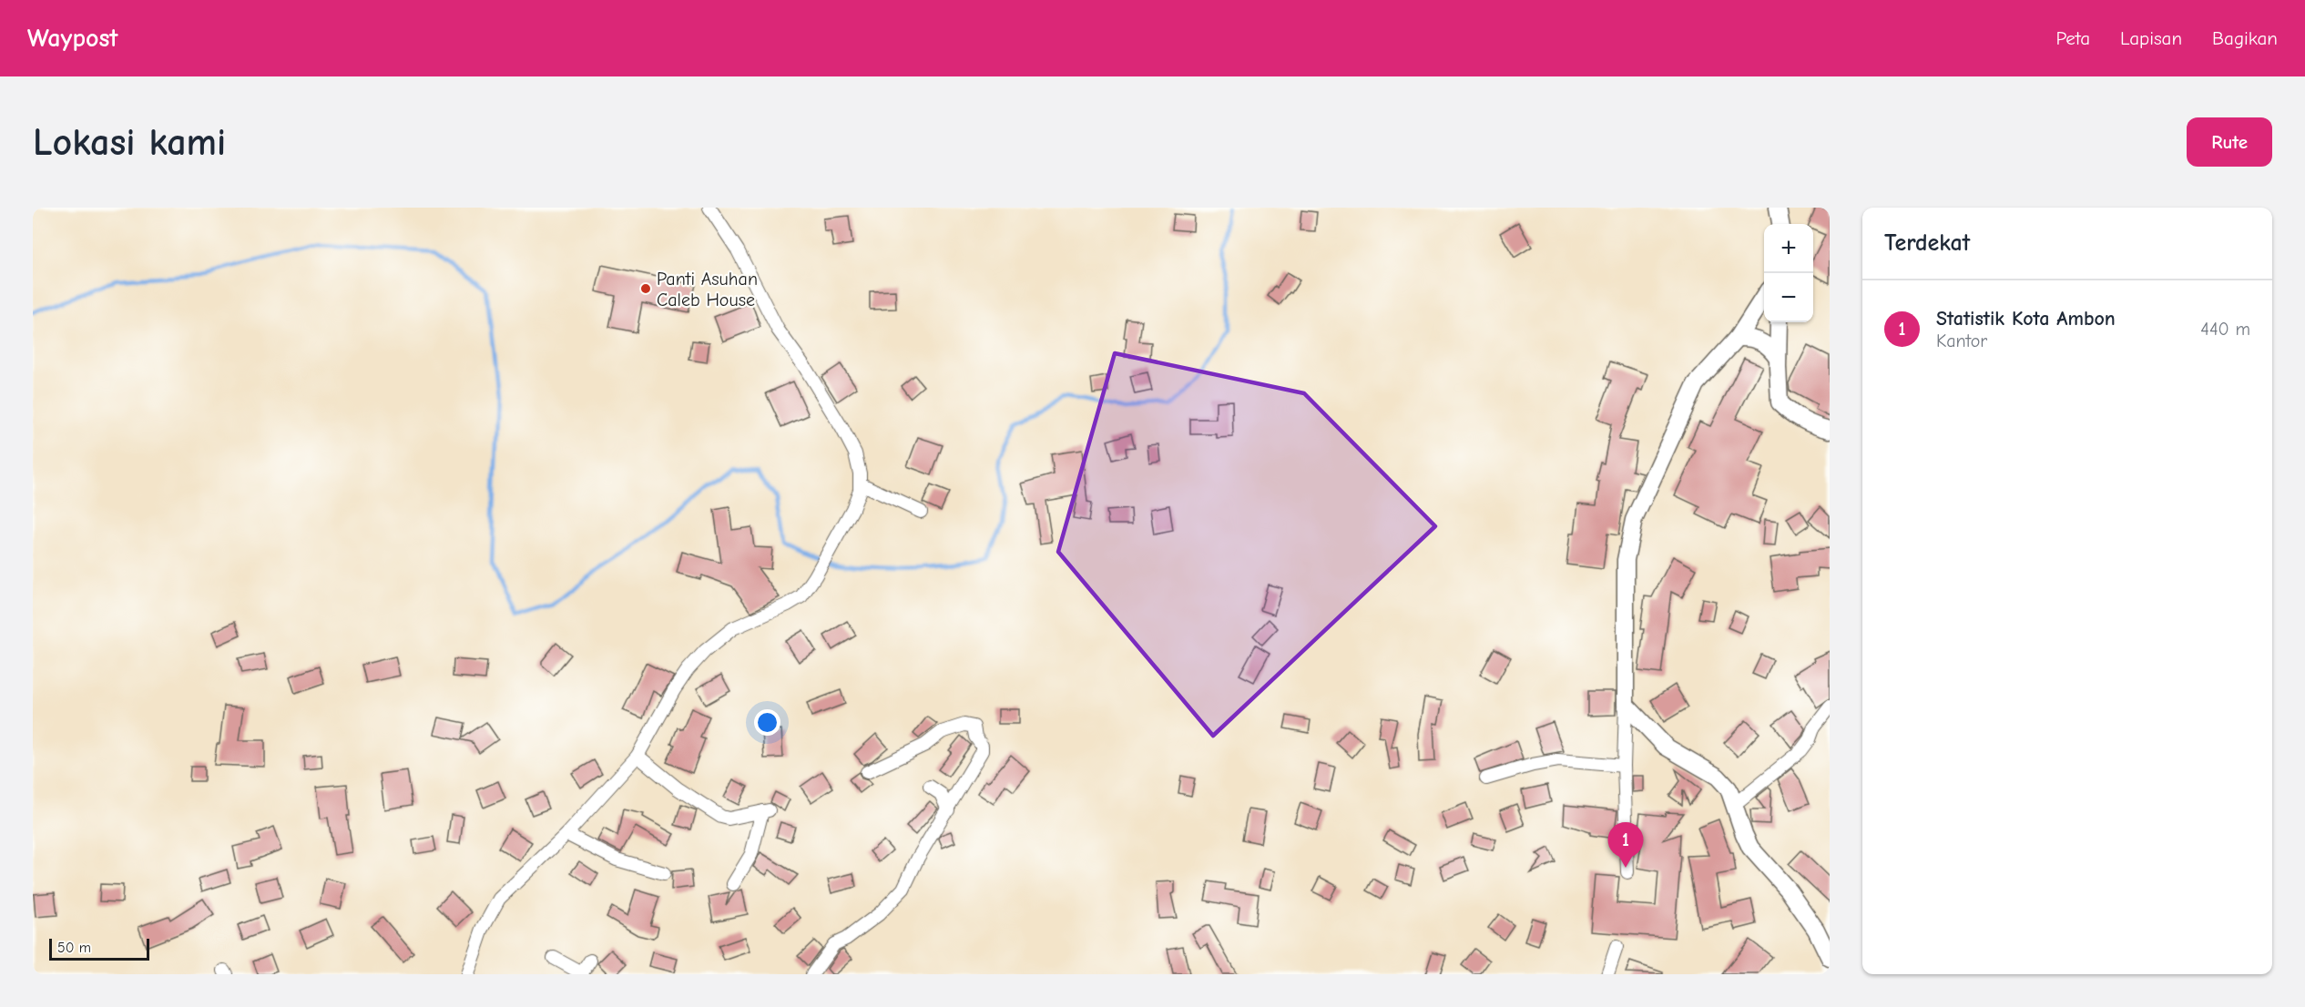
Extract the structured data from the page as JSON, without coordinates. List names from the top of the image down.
{
  "places": ["Panti Asuhan Caleb House"],
  "scale_bar": "50 m",
  "page": {
    "header": "Waypost",
    "nav": ["Peta", "Lapisan", "Bagikan"],
    "buttons": "Rute",
    "title": "Lokasi kami",
    "heading": "Terdekat",
    "map_buttons": ["+", "−"],
    "list": [
      {
        "mark": "1",
        "name": "Statistik Kota Ambon",
        "note": "Kantor",
        "value": "440 m"
      }
    ],
    "pins": "1",
    "scale": "50 m"
  }
}
